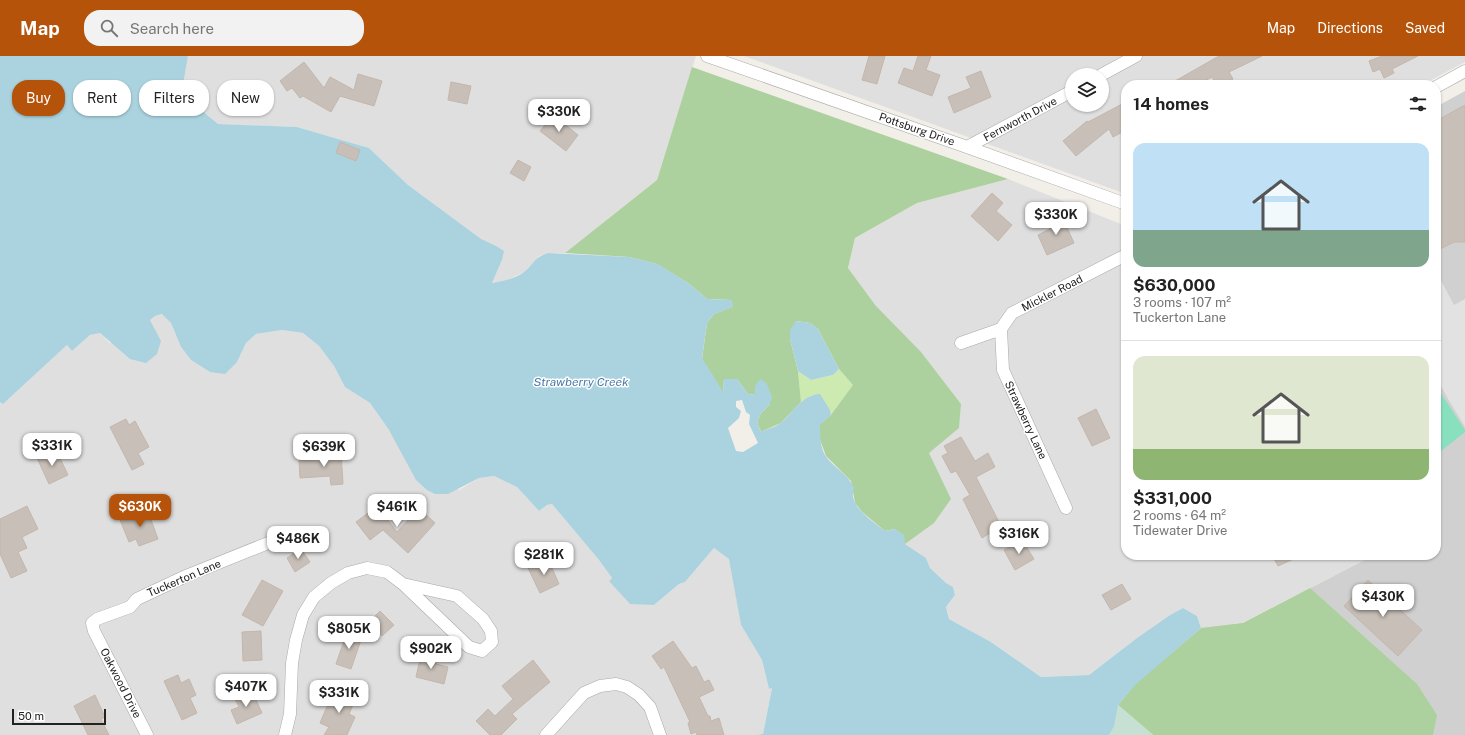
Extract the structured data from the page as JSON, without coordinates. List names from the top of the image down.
{
  "streets": {
    "street": [
      "Fernworth Drive",
      "Pottsburg Drive",
      "Mickler Road",
      "Strawberry Lane",
      "Tuckerton Lane",
      "Oakwood Drive"
    ]
  },
  "crossings": [
    ["Fernworth Drive", "Pottsburg Drive"],
    ["Mickler Road", "Strawberry Lane"],
    ["Tuckerton Lane", "Oakwood Drive"]
  ],
  "water": ["Strawberry Creek"],
  "scale_bar": "50 m",
  "page": {
    "header": "Map",
    "search": "Search here",
    "nav": ["Map", "Directions", "Saved"],
    "chip": [
      "Buy",
      "Rent",
      "Filters",
      "New"
    ],
    "heading": "14 homes",
    "price": [
      "$330K",
      "$330K",
      "$331K",
      "$639K",
      "$630K",
      "$461K",
      "$316K",
      "$486K",
      "$281K",
      "$430K",
      "$805K",
      "$902K",
      "$407K",
      "$331K"
    ],
    "list": [
      {
        "name": "$630,000",
        "note": "3 rooms · 107 m² · Tuckerton Lane"
      },
      {
        "name": "$331,000",
        "note": "2 rooms · 64 m² · Tidewater Drive"
      }
    ],
    "scale": "50 m"
  }
}
